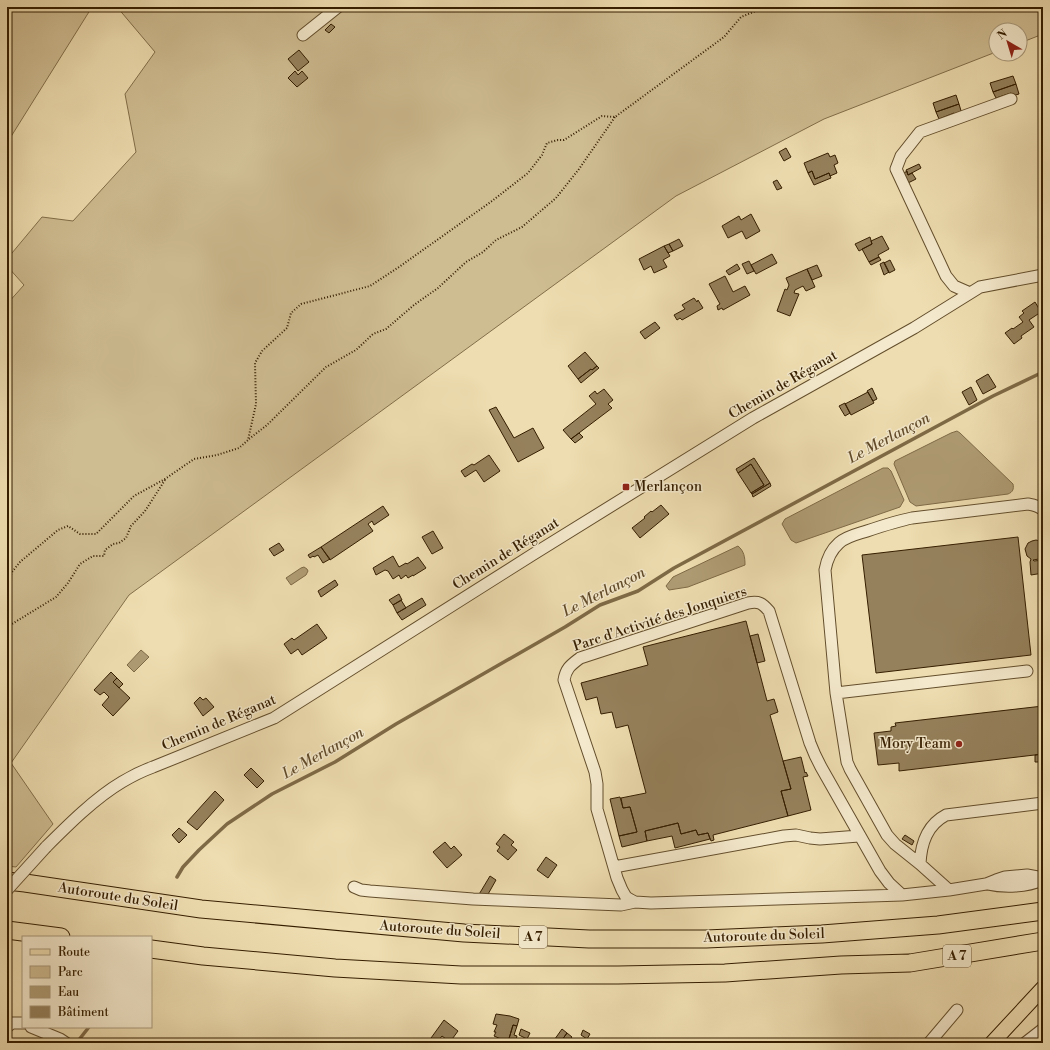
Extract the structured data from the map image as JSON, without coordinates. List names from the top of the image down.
{
  "streets": {
    "highway": ["Autoroute du Soleil", "A 7"],
    "street": ["Chemin de Réganat", "Parc d'Activité des Jonquiers"]
  },
  "water": ["Le Merlançon"],
  "places": {
    "transit": ["Merlançon"],
    "other": ["Mory Team"]
  },
  "legend": [
    "Route",
    "Parc",
    "Eau",
    "Bâtiment"
  ],
  "north": "top left"
}
